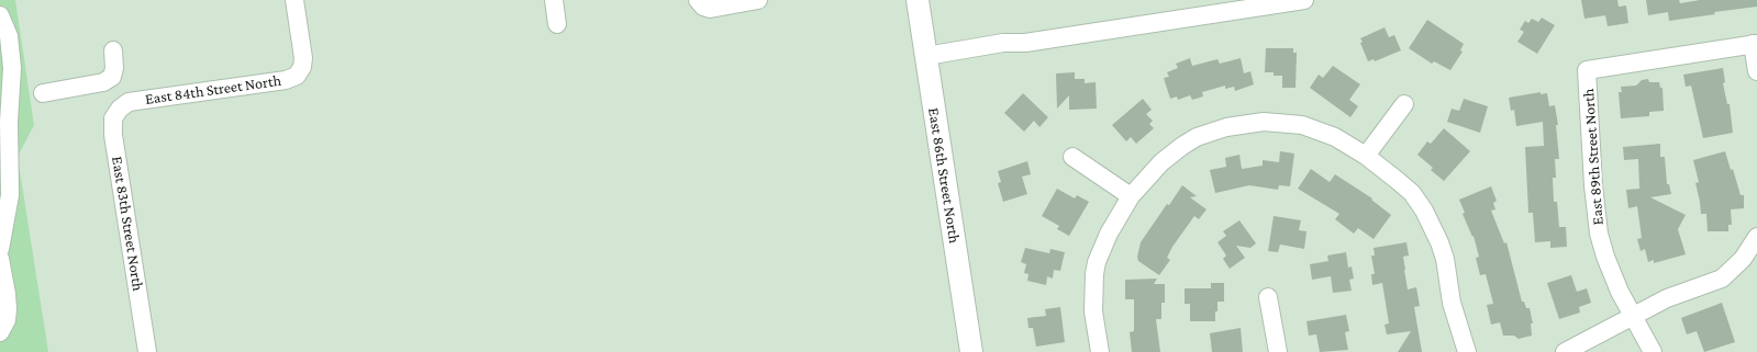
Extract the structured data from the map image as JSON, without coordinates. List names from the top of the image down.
{
  "streets": {
    "main road": ["East 86th Street North"],
    "street": ["East 84th Street North", "East 89th Street North", "East 83th Street North"]
  },
  "crossings": [
    ["East 84th Street North", "East 83th Street North"]
  ]
}
